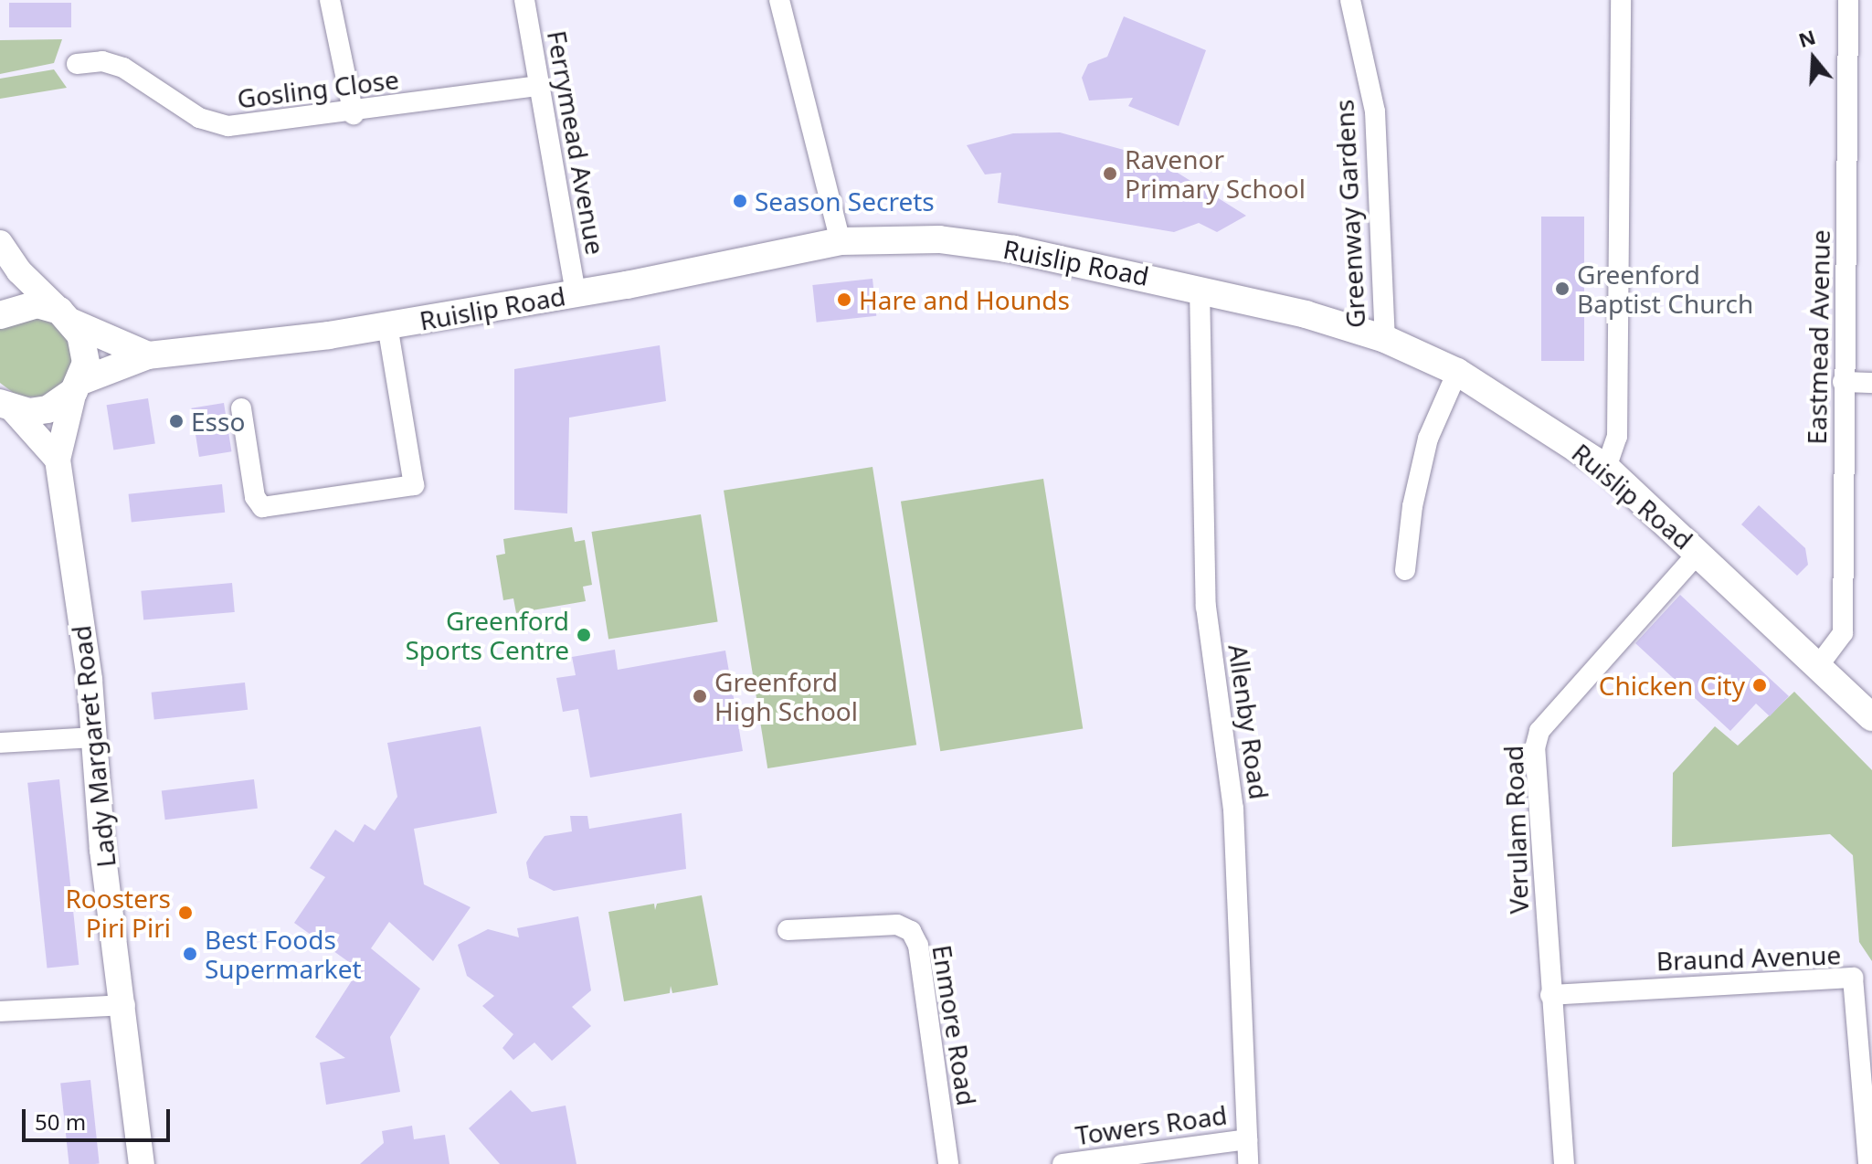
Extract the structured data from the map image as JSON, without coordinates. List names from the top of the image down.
{
  "streets": {
    "main road": ["Ruislip Road"],
    "street": [
      "Gosling Close",
      "Ferrymead Avenue",
      "Greenway Gardens",
      "Eastmead Avenue",
      "Allenby Road",
      "Lady Margaret Road",
      "Verulam Road",
      "Braund Avenue",
      "Enmore Road",
      "Towers Road"
    ]
  },
  "crossings": [
    ["Gosling Close", "Ferrymead Avenue"],
    ["Ferrymead Avenue", "Ruislip Road"],
    ["Greenway Gardens", "Ruislip Road"],
    ["Ruislip Road", "Eastmead Avenue"],
    ["Ruislip Road", "Allenby Road"],
    ["Ruislip Road", "Lady Margaret Road"],
    ["Ruislip Road", "Verulam Road"],
    ["Allenby Road", "Towers Road"],
    ["Verulam Road", "Braund Avenue"]
  ],
  "places": [
    "Ravenor Primary School",
    "Season Secrets",
    "Greenford Baptist Church",
    "Hare and Hounds",
    "Esso",
    "Greenford Sports Centre",
    "Chicken City",
    "Greenford High School",
    "Roosters Piri Piri",
    "Best Foods Supermarket"
  ],
  "scale_bar": "50 m",
  "north": "top"
}
